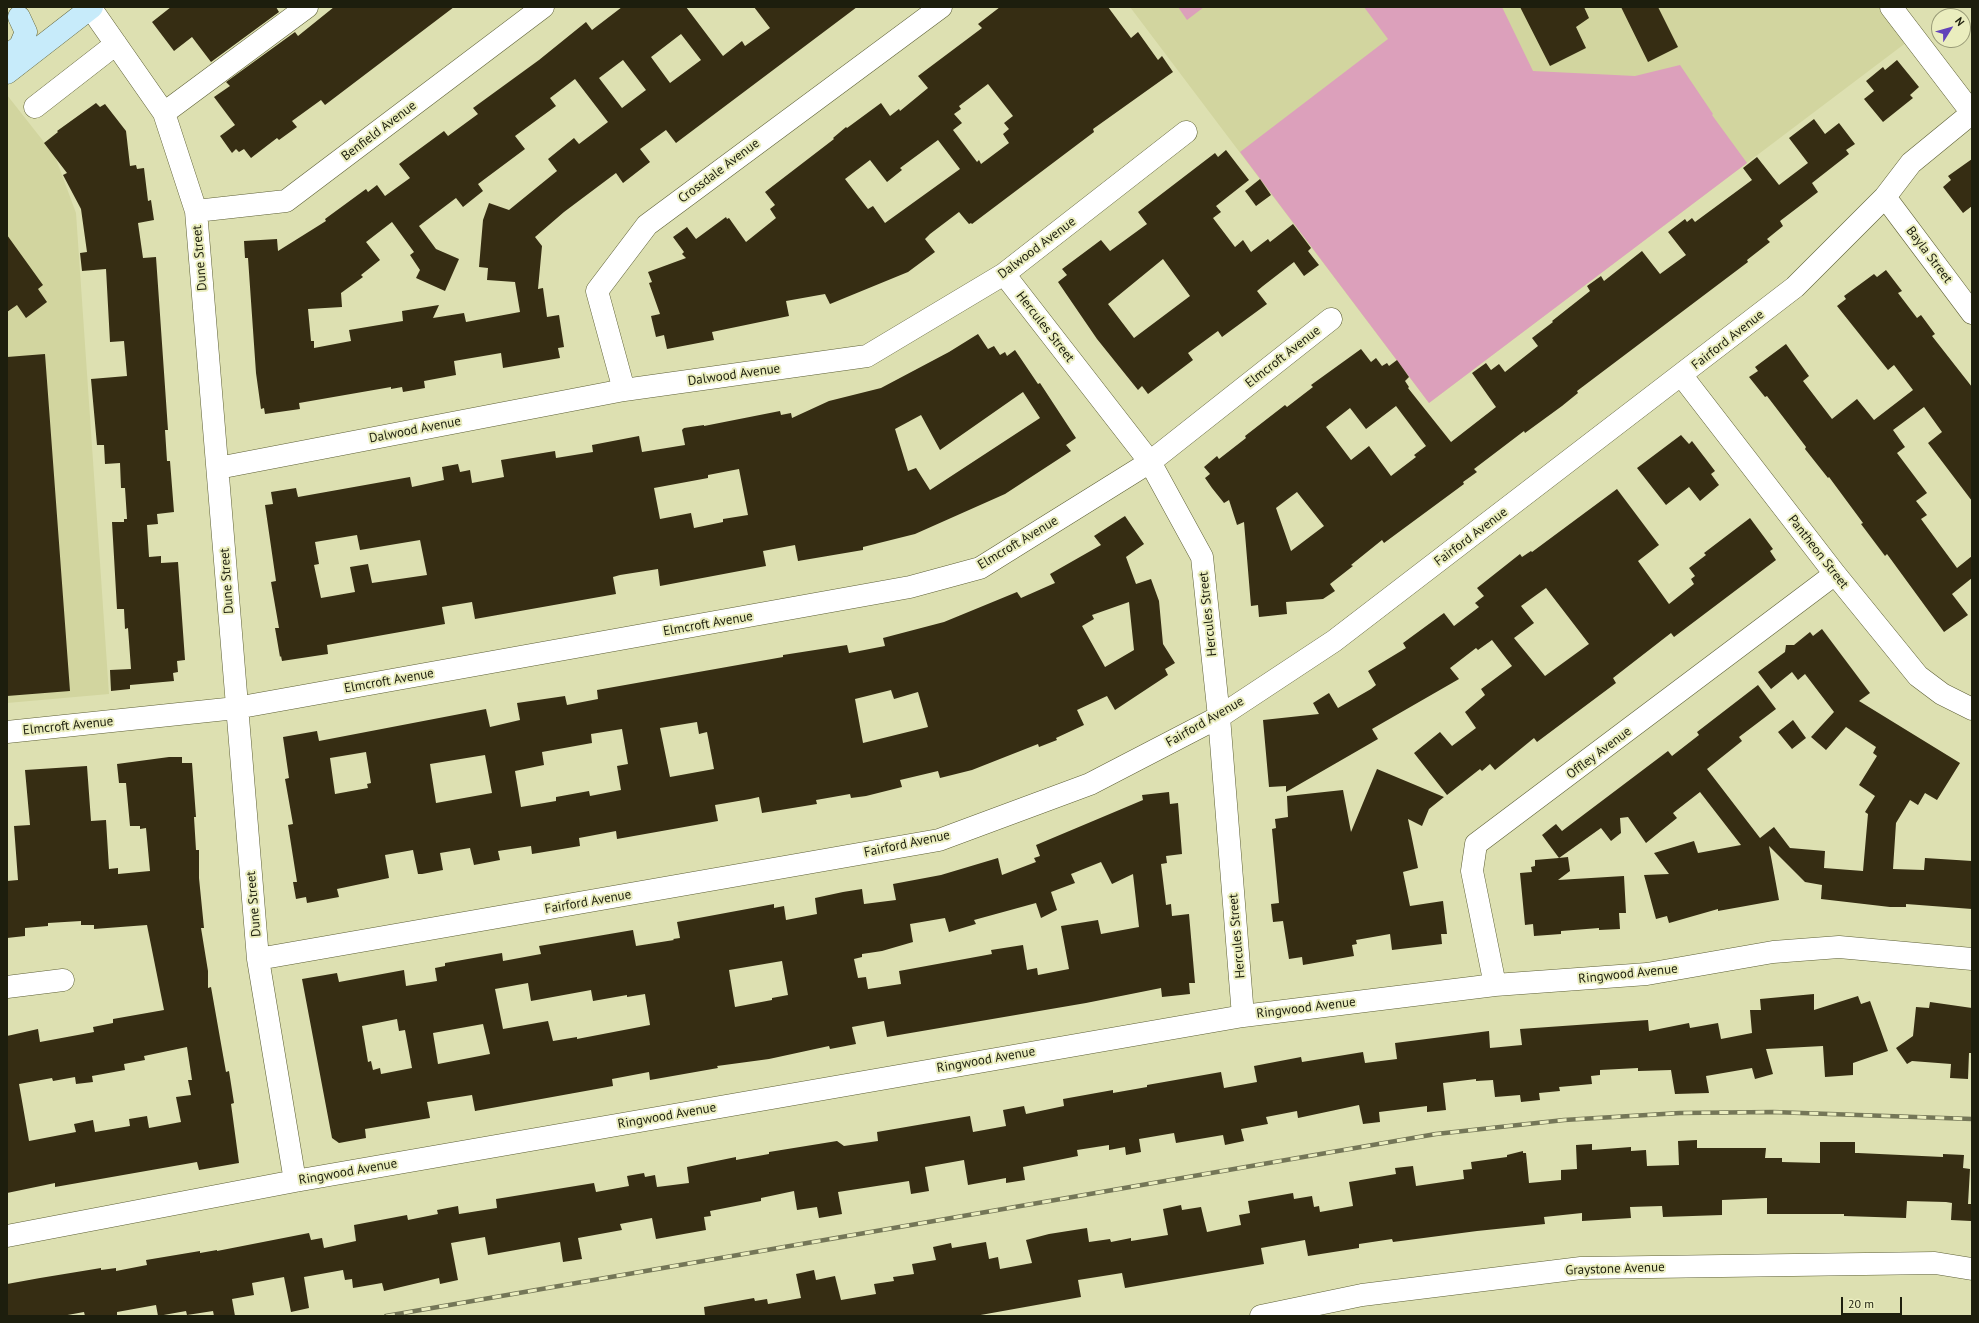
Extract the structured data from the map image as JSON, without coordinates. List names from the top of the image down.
{
  "streets": {
    "street": [
      "Benfield Avenue",
      "Crossdale Avenue",
      "Dalwood Avenue",
      "Bayla Street",
      "Dune Street",
      "Hercules Street",
      "Fairford Avenue",
      "Elmcroft Avenue",
      "Pantheon Street",
      "Offley Avenue",
      "Ringwood Avenue",
      "Graystone Avenue"
    ]
  },
  "crossings": [
    ["Benfield Avenue", "Dune Street"],
    ["Crossdale Avenue", "Dalwood Avenue"],
    ["Dalwood Avenue", "Dune Street"],
    ["Dalwood Avenue", "Hercules Street"],
    ["Bayla Street", "Fairford Avenue"],
    ["Dune Street", "Fairford Avenue"],
    ["Dune Street", "Elmcroft Avenue"],
    ["Dune Street", "Ringwood Avenue"],
    ["Hercules Street", "Fairford Avenue"],
    ["Hercules Street", "Elmcroft Avenue"],
    ["Hercules Street", "Ringwood Avenue"],
    ["Fairford Avenue", "Pantheon Street"],
    ["Pantheon Street", "Offley Avenue"],
    ["Offley Avenue", "Ringwood Avenue"]
  ],
  "scale_bar": "20 m",
  "north": "top right"
}
